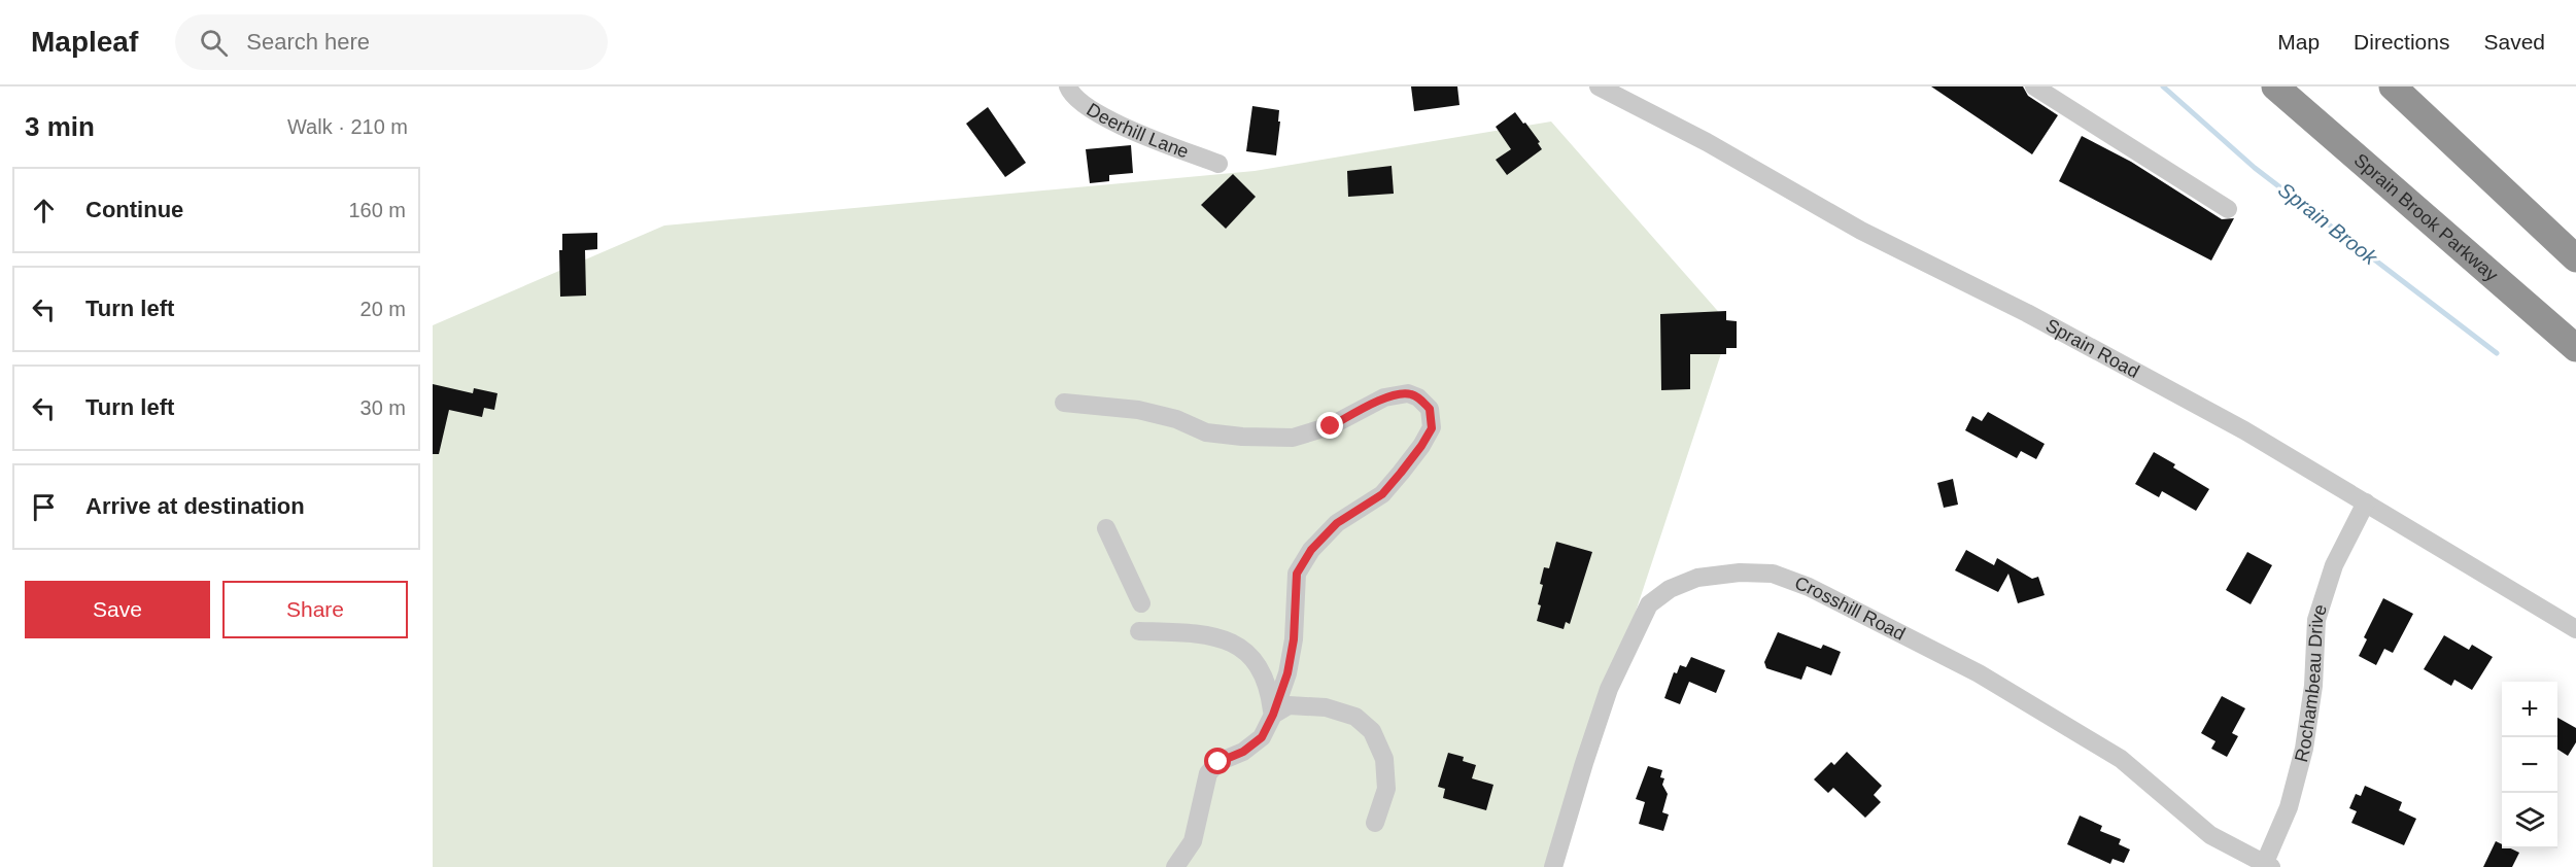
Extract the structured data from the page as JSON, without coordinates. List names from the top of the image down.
{
  "streets": {
    "highway": ["Sprain Brook Parkway"],
    "street": [
      "Deerhill Lane",
      "Sprain Road",
      "Crosshill Road",
      "Rochambeau Drive"
    ]
  },
  "crossings": [
    ["Sprain Road", "Rochambeau Drive"],
    ["Crosshill Road", "Rochambeau Drive"]
  ],
  "water": ["Sprain Brook"],
  "page": {
    "header": "Mapleaf",
    "search": "Search here",
    "nav": ["Map", "Directions", "Saved"],
    "heading": ["3 min", "Walk · 210 m"],
    "list": [
      ["Continue", "160 m"],
      ["Turn left", "20 m"],
      ["Turn left", "30 m"],
      "Arrive at destination"
    ],
    "buttons": ["Save", "Share"],
    "map_buttons": ["+", "−"]
  }
}
